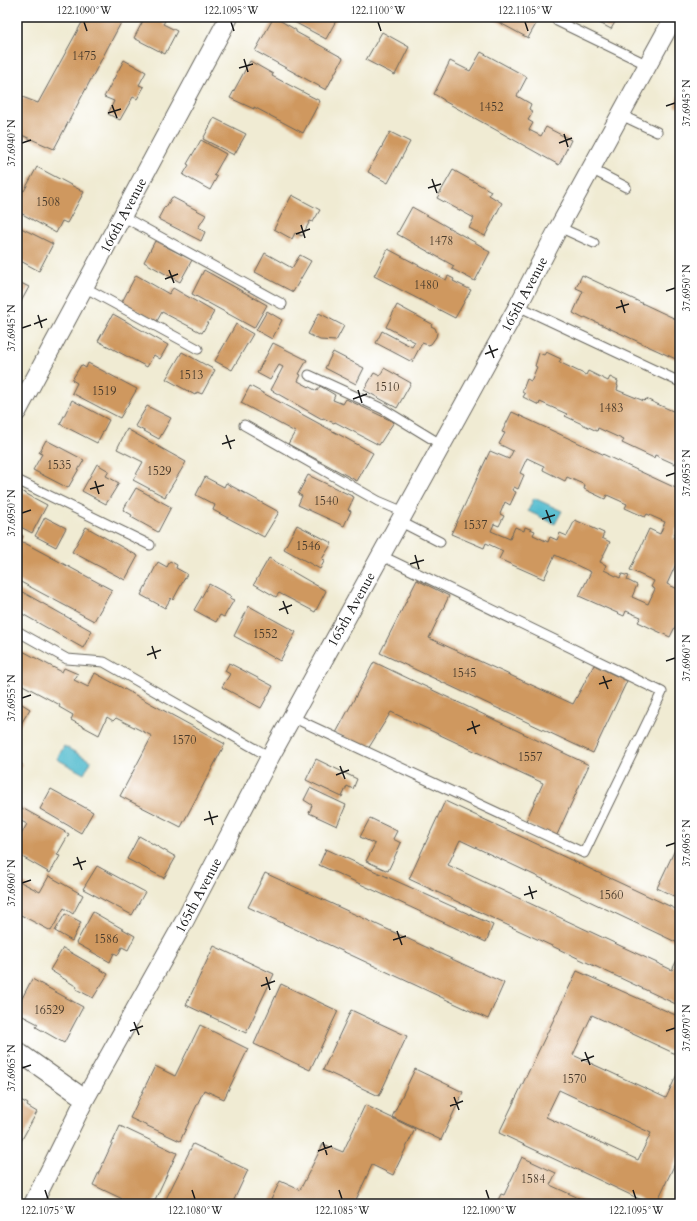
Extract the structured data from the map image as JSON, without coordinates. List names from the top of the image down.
{
  "streets": {
    "street": ["166th Avenue", "165th Avenue"]
  },
  "house_numbers": [
    "1475",
    "1452",
    "1508",
    "1478",
    "1480",
    "1513",
    "1510",
    "1519",
    "1483",
    "1535",
    "1529",
    "1540",
    "1537",
    "1546",
    "1552",
    "1545",
    "1570",
    "1557",
    "1560",
    "1586",
    "16529",
    "1570",
    "1584"
  ],
  "coordinates": [
    "122.1090°W",
    "122.1095°W",
    "122.1100°W",
    "122.1105°W",
    "37.6945°N",
    "37.6940°N",
    "37.6950°N",
    "37.6955°N",
    "37.6960°N",
    "37.6965°N",
    "37.6970°N",
    "122.1075°W",
    "122.1080°W",
    "122.1085°W"
  ]
}
